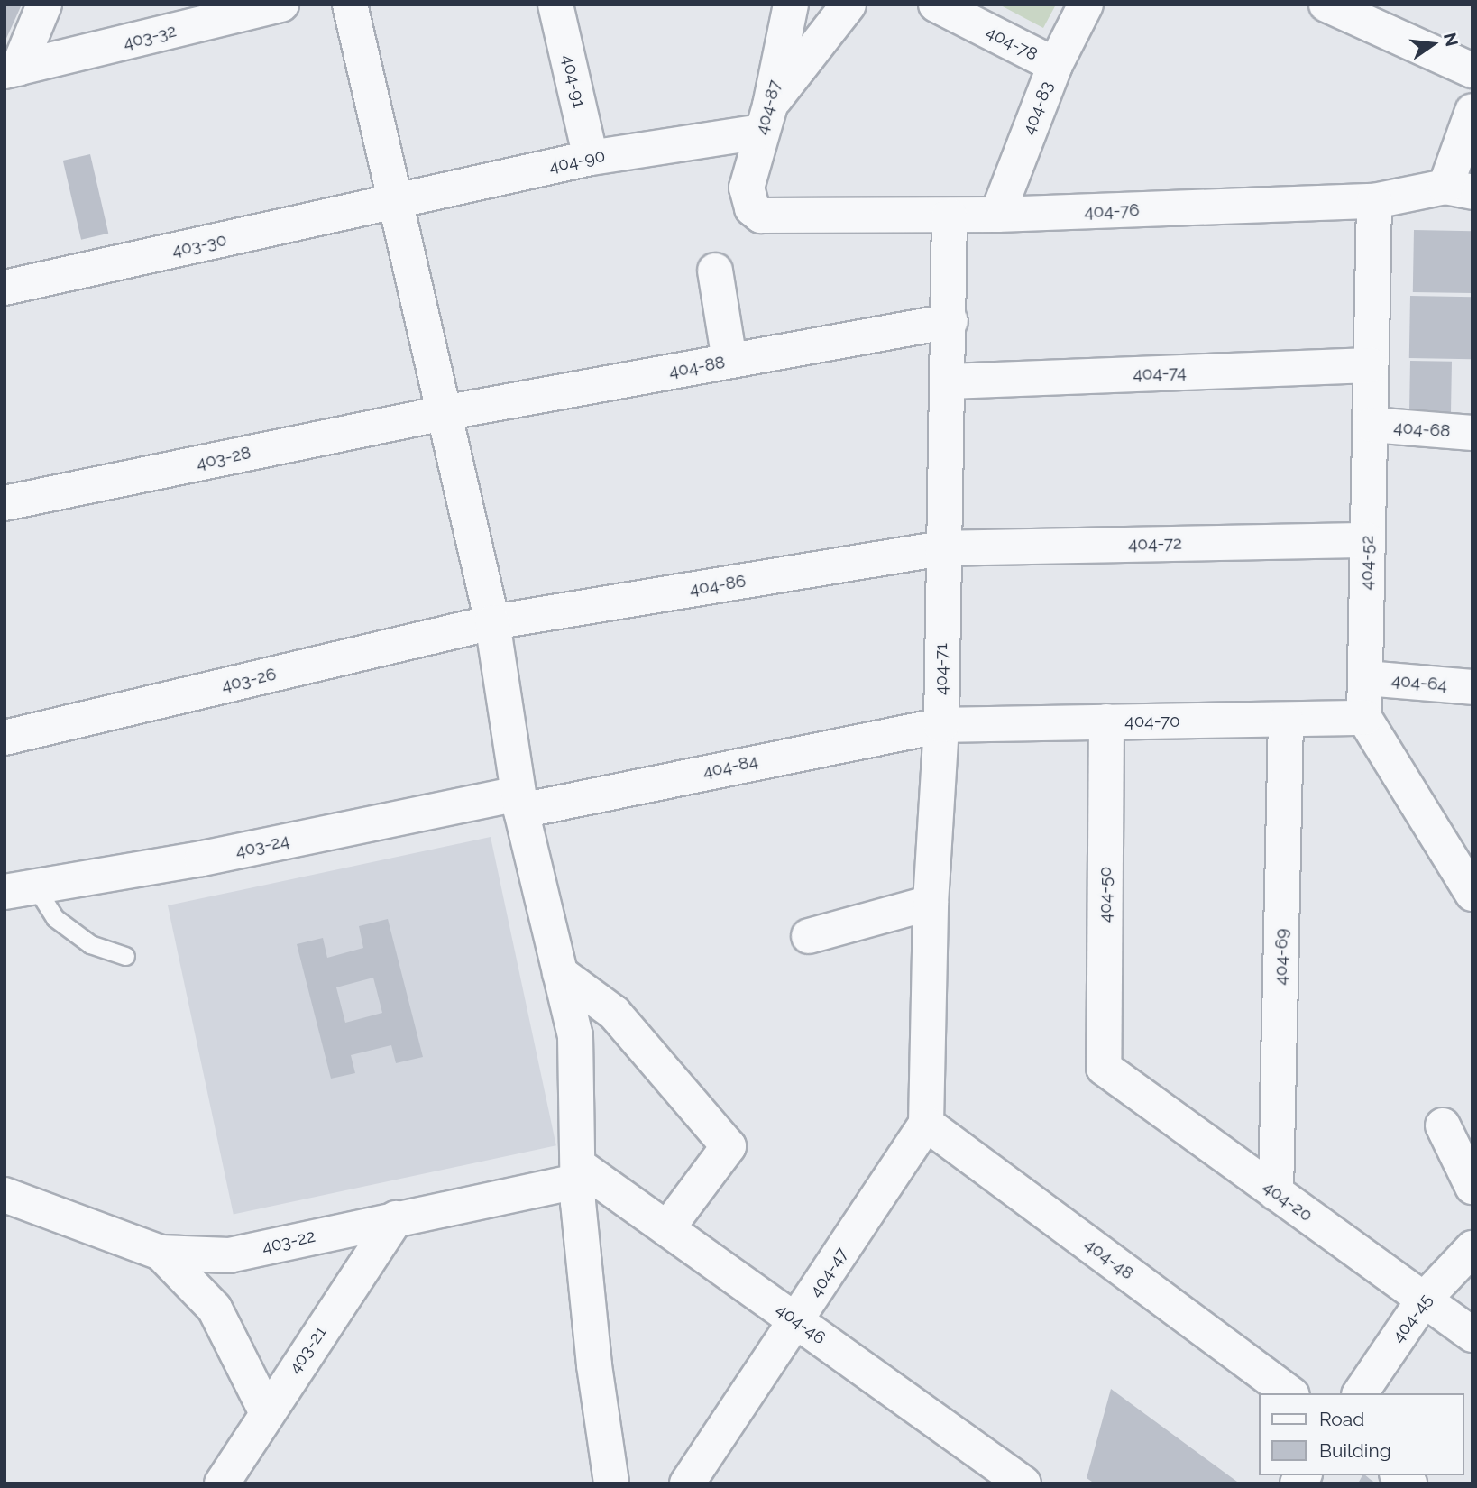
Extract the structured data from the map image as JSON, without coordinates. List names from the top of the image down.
{
  "streets": {
    "street": [
      "403-32",
      "404-78",
      "404-91",
      "404-87",
      "404-83",
      "404-90",
      "404-76",
      "403-30",
      "404-88",
      "404-74",
      "404-68",
      "403-28",
      "404-72",
      "404-52",
      "404-86",
      "404-71",
      "403-26",
      "404-64",
      "404-70",
      "404-84",
      "403-24",
      "404-50",
      "404-69",
      "404-20",
      "403-22",
      "404-48",
      "404-47",
      "404-45",
      "404-46",
      "403-21"
    ]
  },
  "crossings": [
    ["404-78", "404-83"],
    ["404-91", "404-90"],
    ["404-87", "404-90"],
    ["404-87", "404-76"],
    ["404-83", "404-76"],
    ["404-90", "403-30"],
    ["404-76", "404-52"],
    ["404-76", "404-71"],
    ["404-88", "403-28"],
    ["404-88", "404-71"],
    ["404-74", "404-52"],
    ["404-74", "404-71"],
    ["404-68", "404-52"],
    ["404-72", "404-52"],
    ["404-72", "404-86"],
    ["404-72", "404-71"],
    ["404-52", "404-64"],
    ["404-52", "404-70"],
    ["404-86", "404-71"],
    ["404-86", "403-26"],
    ["404-71", "404-70"],
    ["404-71", "404-84"],
    ["404-71", "404-48"],
    ["404-71", "404-47"],
    ["404-70", "404-84"],
    ["404-70", "404-50"],
    ["404-70", "404-69"],
    ["404-84", "403-24"],
    ["404-50", "404-20"],
    ["404-69", "404-20"],
    ["404-20", "404-45"],
    ["403-22", "404-46"],
    ["403-22", "403-21"],
    ["404-48", "404-47"],
    ["404-47", "404-46"]
  ],
  "legend": ["Road", "Building"],
  "north": "right"
}
